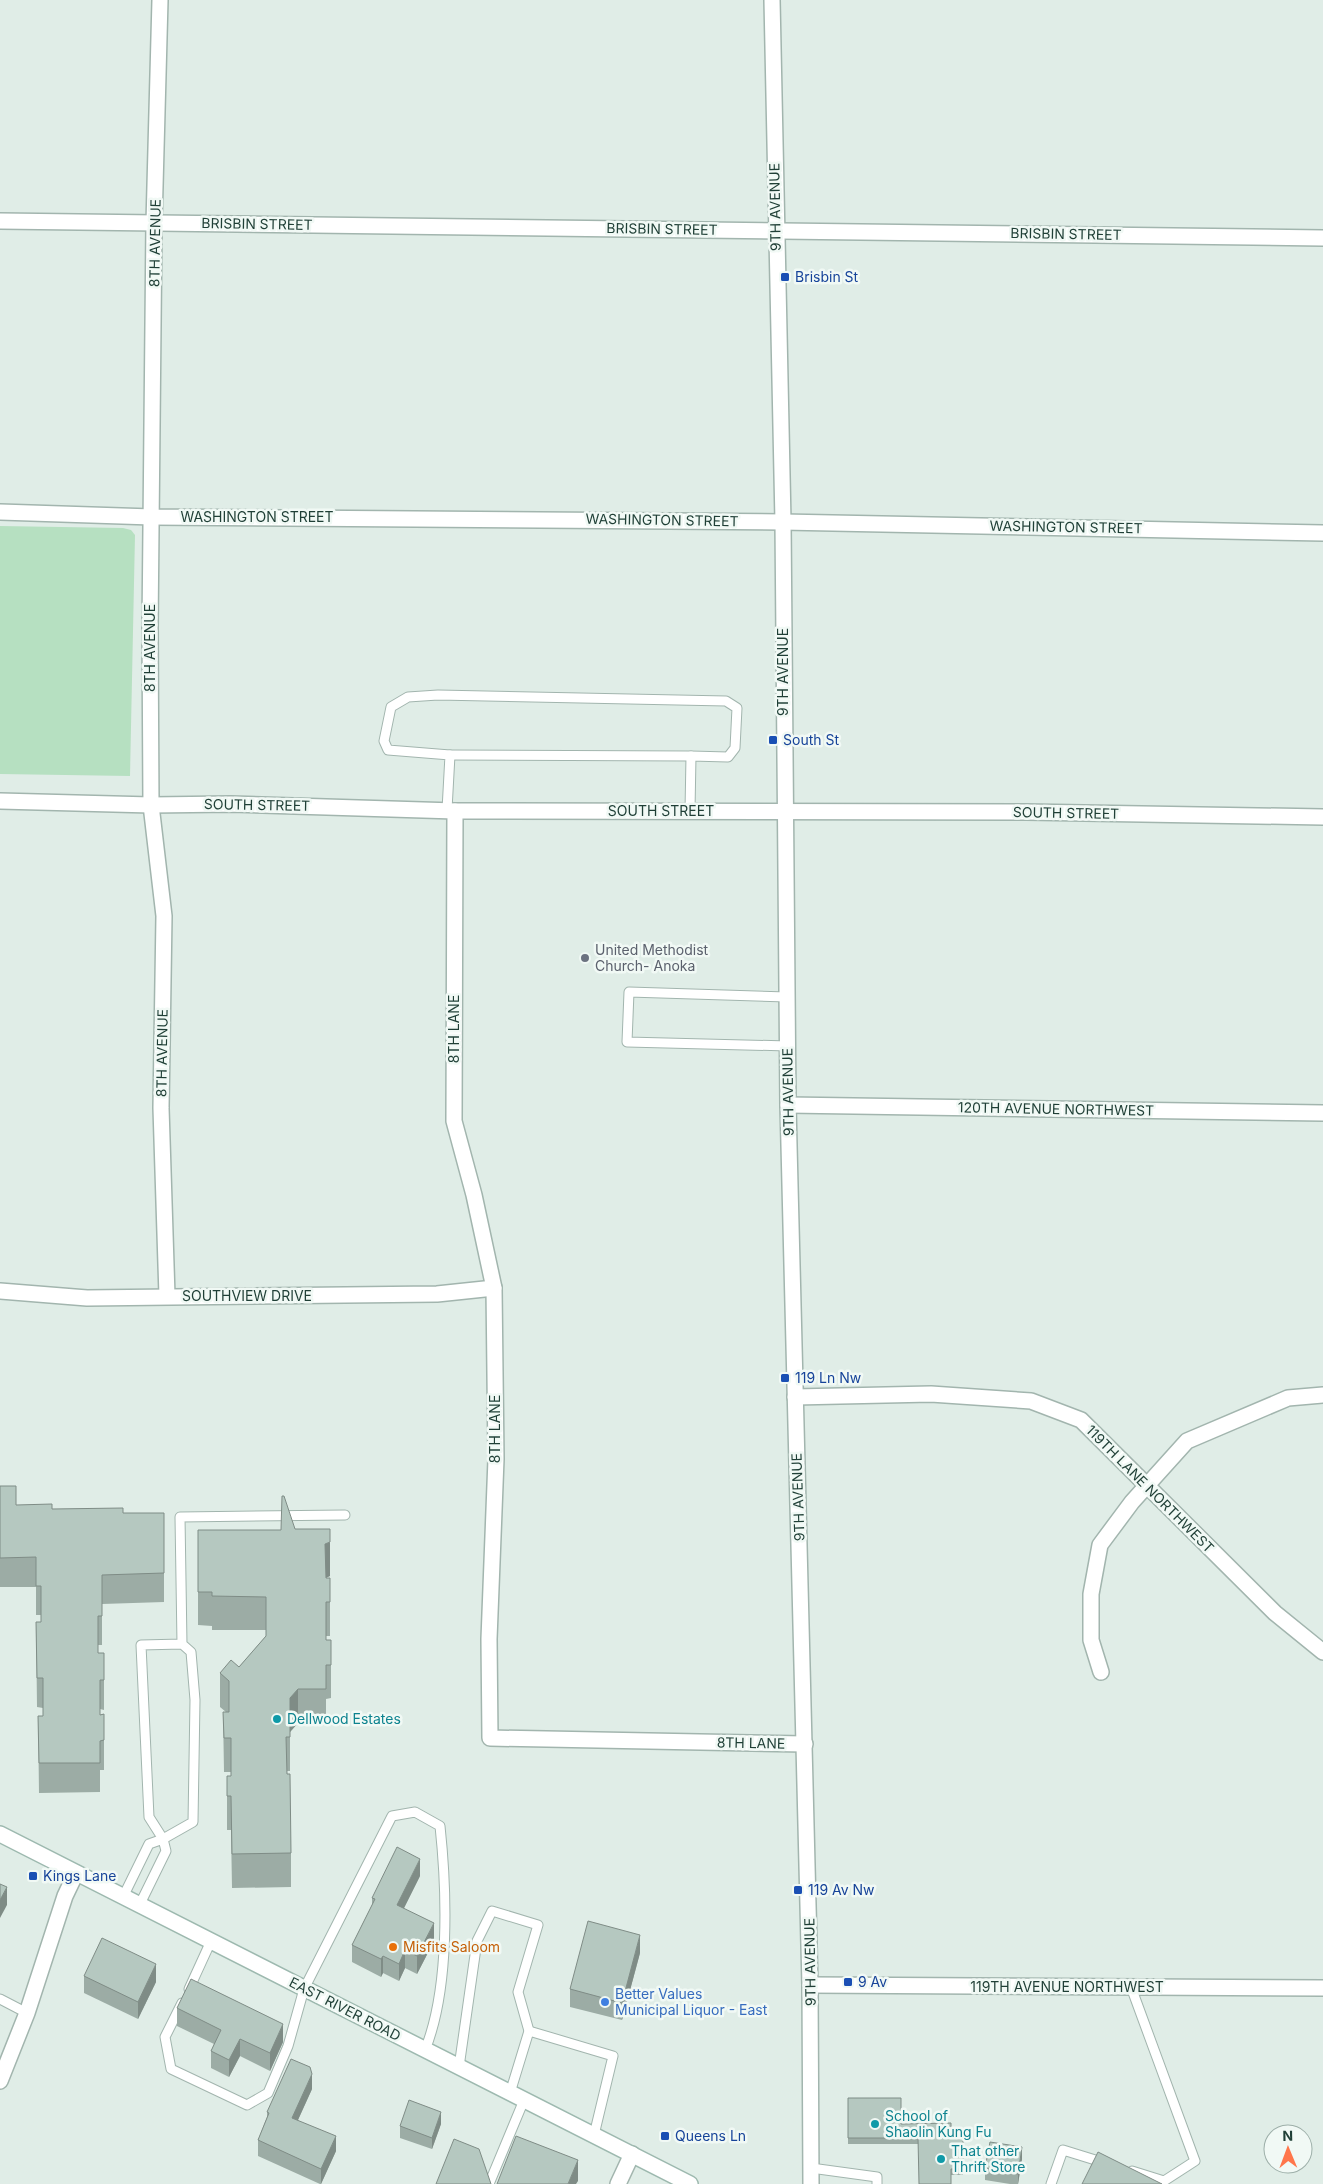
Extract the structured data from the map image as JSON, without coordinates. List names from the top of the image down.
{
  "streets": {
    "street": [
      "9TH AVENUE",
      "BRISBIN STREET",
      "8TH AVENUE",
      "WASHINGTON STREET",
      "SOUTH STREET",
      "8TH LANE",
      "120TH AVENUE NORTHWEST",
      "SOUTHVIEW DRIVE",
      "119TH LANE NORTHWEST",
      "119TH AVENUE NORTHWEST",
      "EAST RIVER ROAD"
    ]
  },
  "crossings": [
    ["9TH AVENUE", "BRISBIN STREET"],
    ["9TH AVENUE", "WASHINGTON STREET"],
    ["9TH AVENUE", "SOUTH STREET"],
    ["9TH AVENUE", "8TH LANE"],
    ["9TH AVENUE", "120TH AVENUE NORTHWEST"],
    ["9TH AVENUE", "119TH LANE NORTHWEST"],
    ["9TH AVENUE", "119TH AVENUE NORTHWEST"],
    ["BRISBIN STREET", "8TH AVENUE"],
    ["8TH AVENUE", "WASHINGTON STREET"],
    ["8TH AVENUE", "SOUTH STREET"],
    ["8TH AVENUE", "SOUTHVIEW DRIVE"],
    ["SOUTH STREET", "8TH LANE"],
    ["8TH LANE", "SOUTHVIEW DRIVE"]
  ],
  "places": {
    "transit": [
      "Brisbin St",
      "South St",
      "119 Ln Nw",
      "Kings Lane",
      "119 Av Nw",
      "9 Av",
      "Queens Ln"
    ],
    "other": [
      "United Methodist Church- Anoka",
      "Dellwood Estates",
      "Misfits Saloom",
      "Better Values Municipal Liquor - East",
      "School of Shaolin Kung Fu",
      "That other Thrift Store"
    ]
  },
  "north": "top"
}
